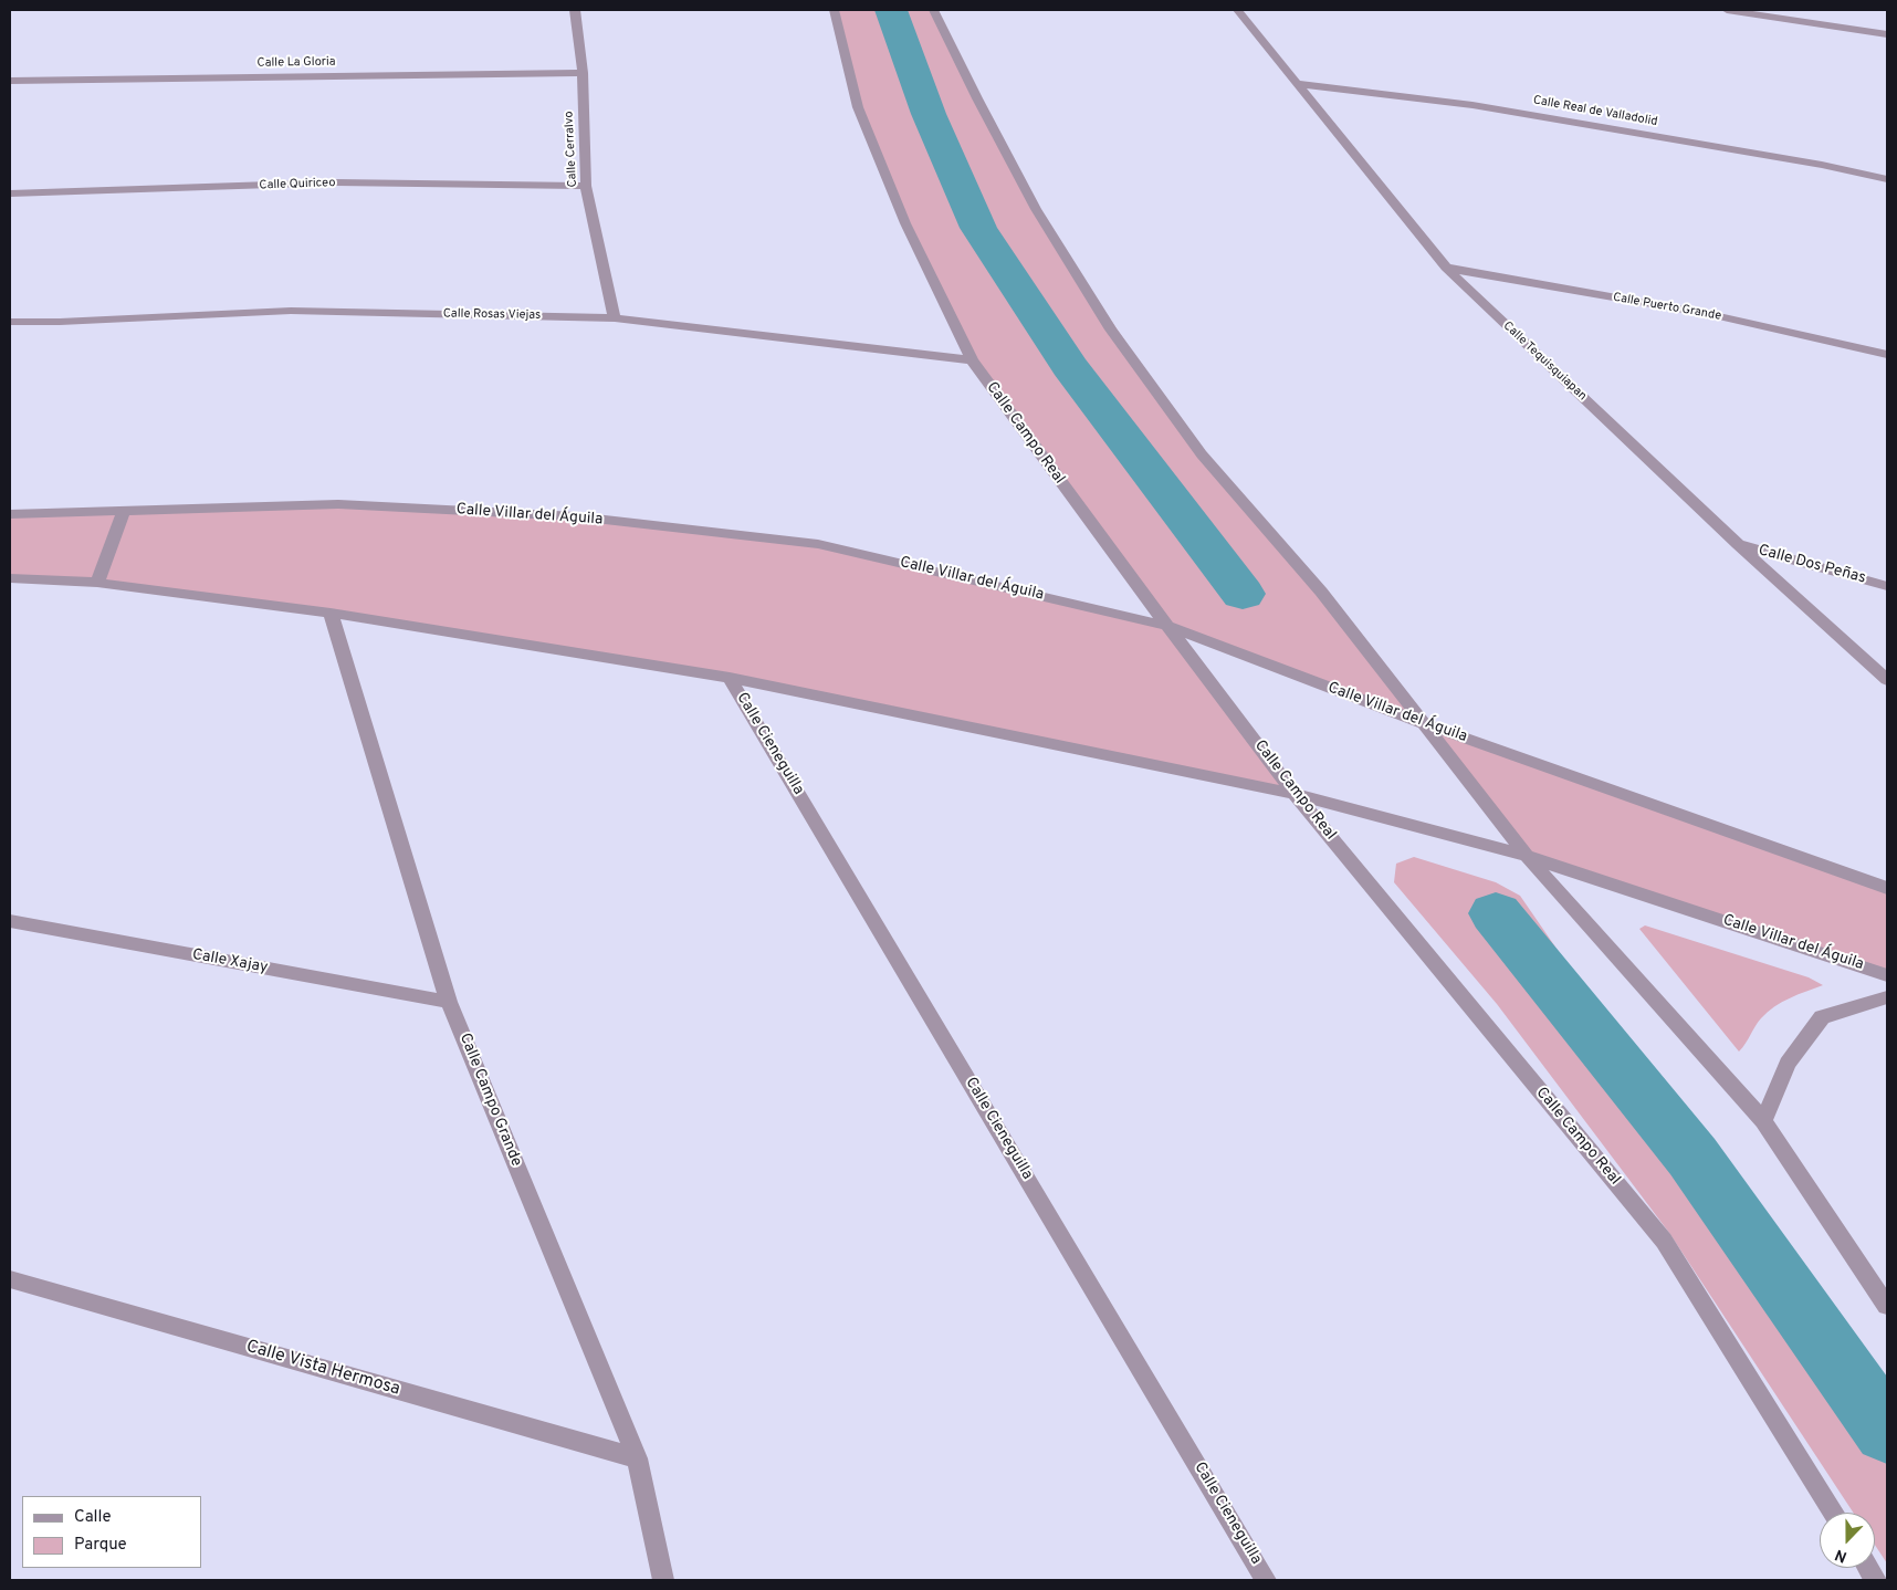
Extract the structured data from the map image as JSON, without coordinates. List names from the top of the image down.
{
  "streets": {
    "street": [
      "Calle La Gloria",
      "Calle Real de Valladolid",
      "Calle Cerralvo",
      "Calle Quiriceo",
      "Calle Puerto Grande",
      "Calle Rosas Viejas",
      "Calle Tequisquiapan",
      "Calle Campo Real",
      "Calle Villar del Águila",
      "Calle Dos Peñas",
      "Calle Cieneguilla",
      "Calle Xajay",
      "Calle Campo Grande",
      "Calle Vista Hermosa"
    ]
  },
  "crossings": [
    ["Calle La Gloria", "Calle Cerralvo"],
    ["Calle Real de Valladolid", "Calle Tequisquiapan"],
    ["Calle Cerralvo", "Calle Quiriceo"],
    ["Calle Cerralvo", "Calle Rosas Viejas"],
    ["Calle Puerto Grande", "Calle Tequisquiapan"],
    ["Calle Rosas Viejas", "Calle Campo Real"],
    ["Calle Tequisquiapan", "Calle Dos Peñas"],
    ["Calle Campo Real", "Calle Villar del Águila"],
    ["Calle Villar del Águila", "Calle Cieneguilla"],
    ["Calle Villar del Águila", "Calle Campo Grande"],
    ["Calle Xajay", "Calle Campo Grande"],
    ["Calle Campo Grande", "Calle Vista Hermosa"]
  ],
  "legend": ["Calle", "Parque"],
  "north": "bottom"
}
